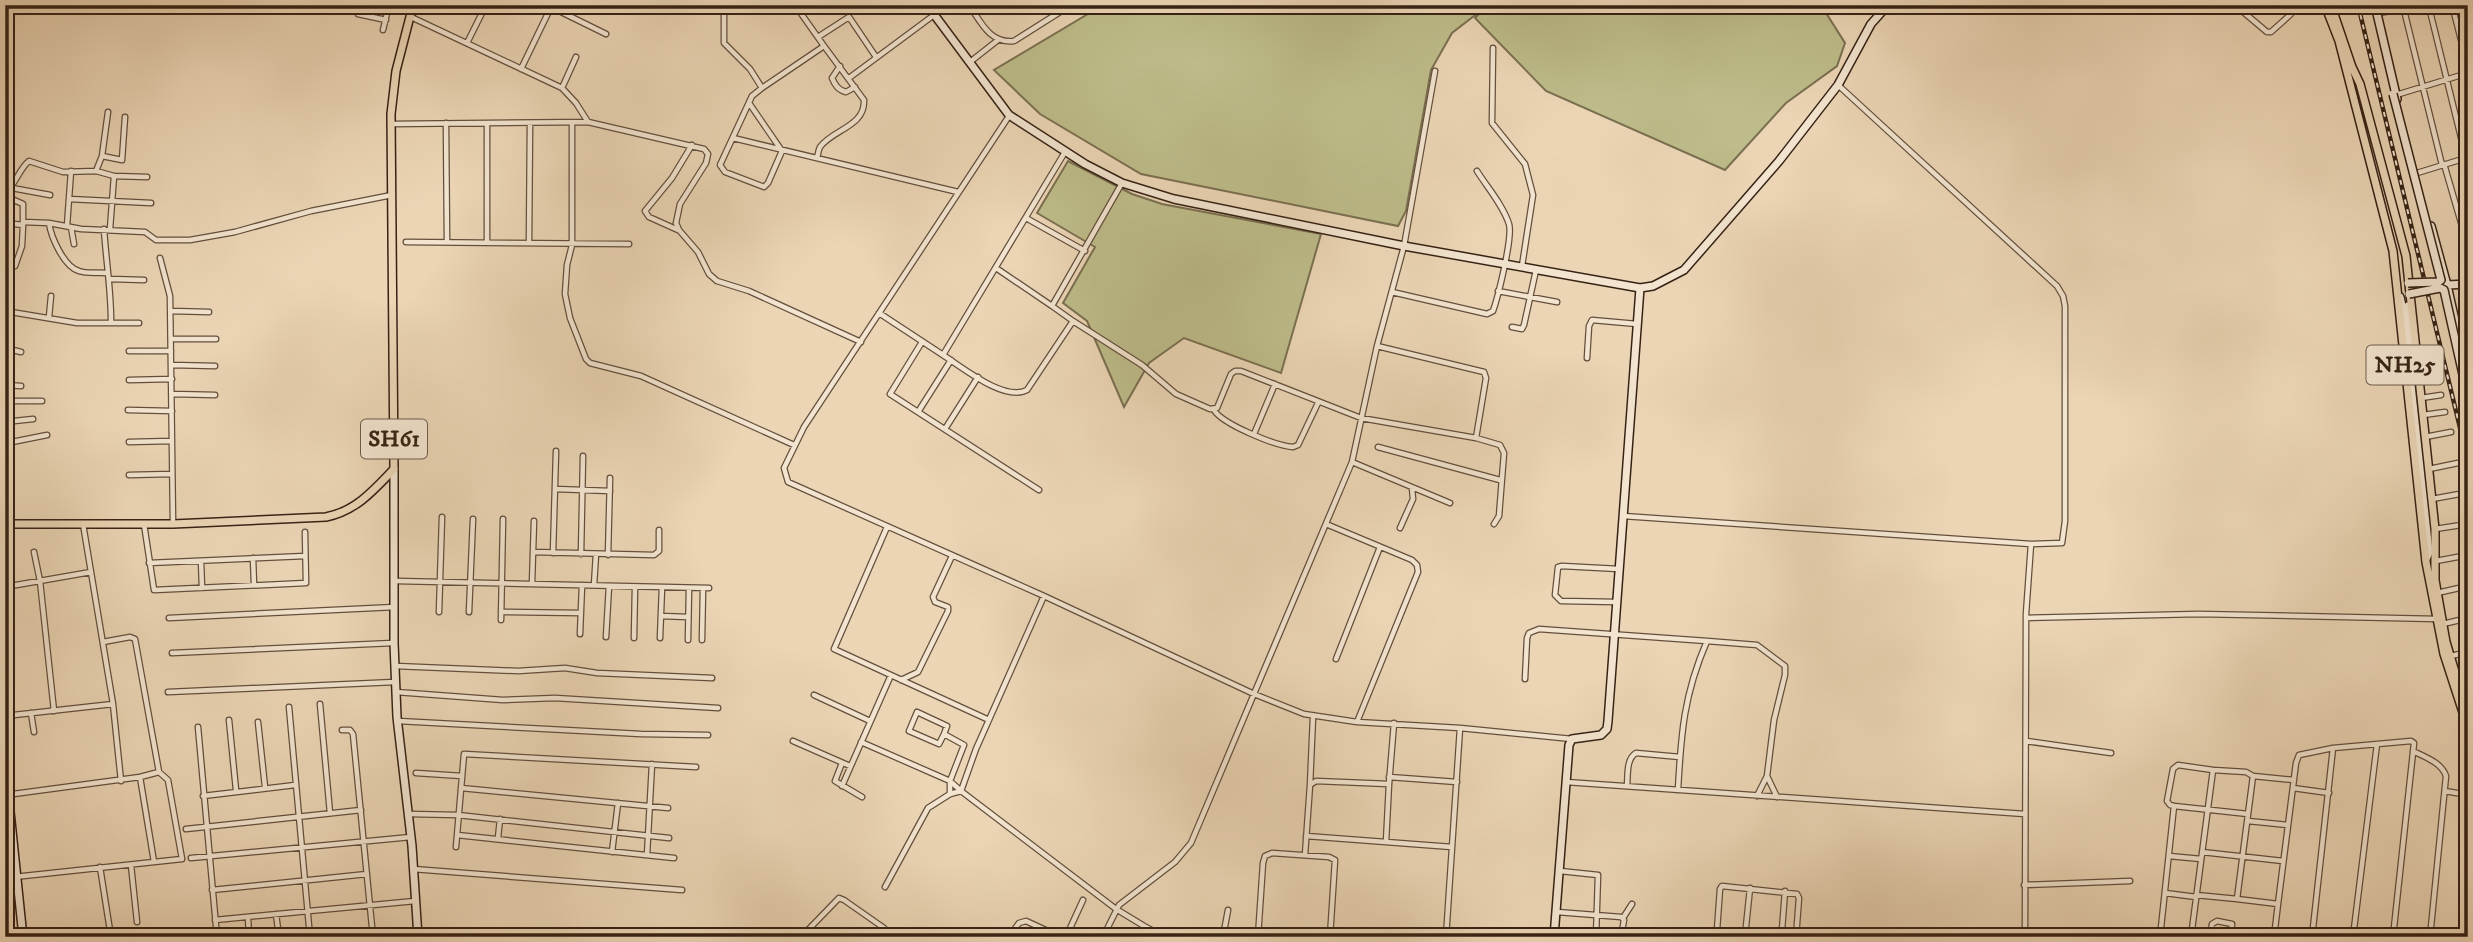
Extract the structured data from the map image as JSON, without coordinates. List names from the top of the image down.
{
  "streets": {
    "main road": ["NH25", "SH61"]
  }
}
